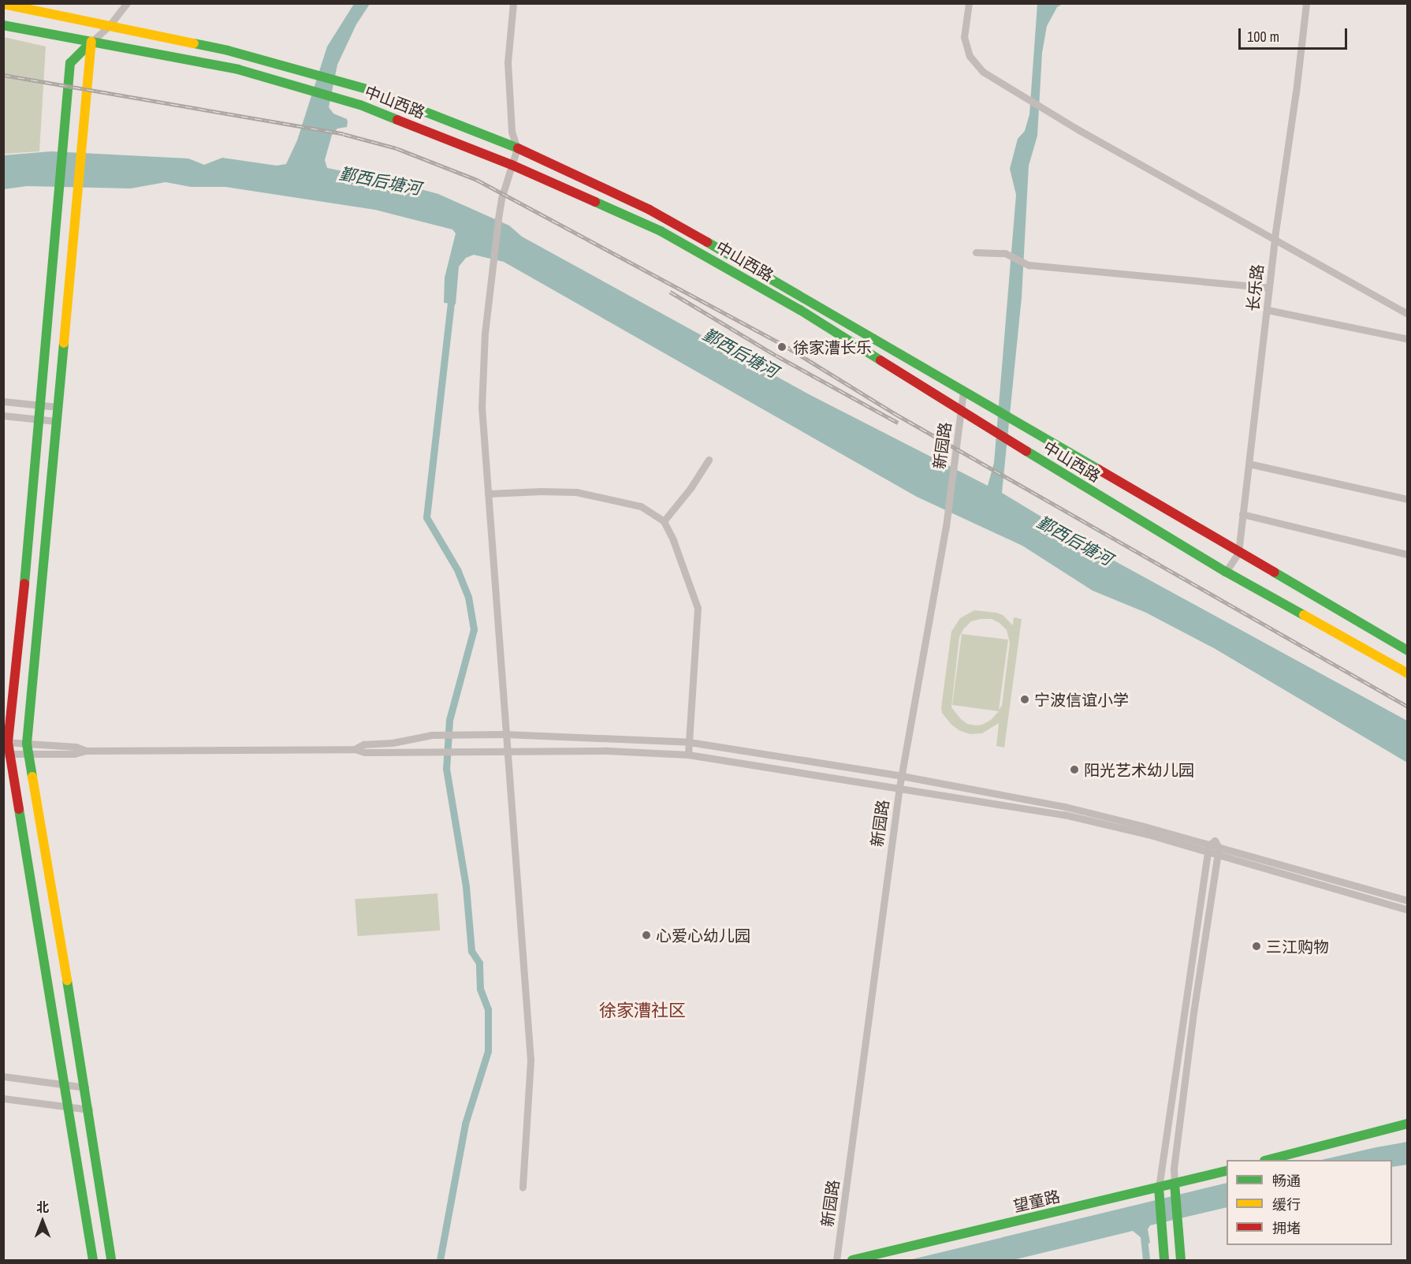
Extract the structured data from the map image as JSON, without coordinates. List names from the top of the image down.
{
  "streets": {
    "main road": ["中山西路", "望童路"],
    "street": ["长乐路", "新园路"]
  },
  "crossings": [
    ["中山西路", "长乐路"],
    ["中山西路", "新园路"]
  ],
  "districts": ["徐家漕社区"],
  "water": ["鄞西后塘河"],
  "places": [
    "徐家漕长乐",
    "宁波信谊小学",
    "阳光艺术幼儿园",
    "心爱心幼儿园",
    "三江购物"
  ],
  "legend": ["畅通", "缓行", "拥堵"],
  "scale_bar": "100 m",
  "north": "top"
}
